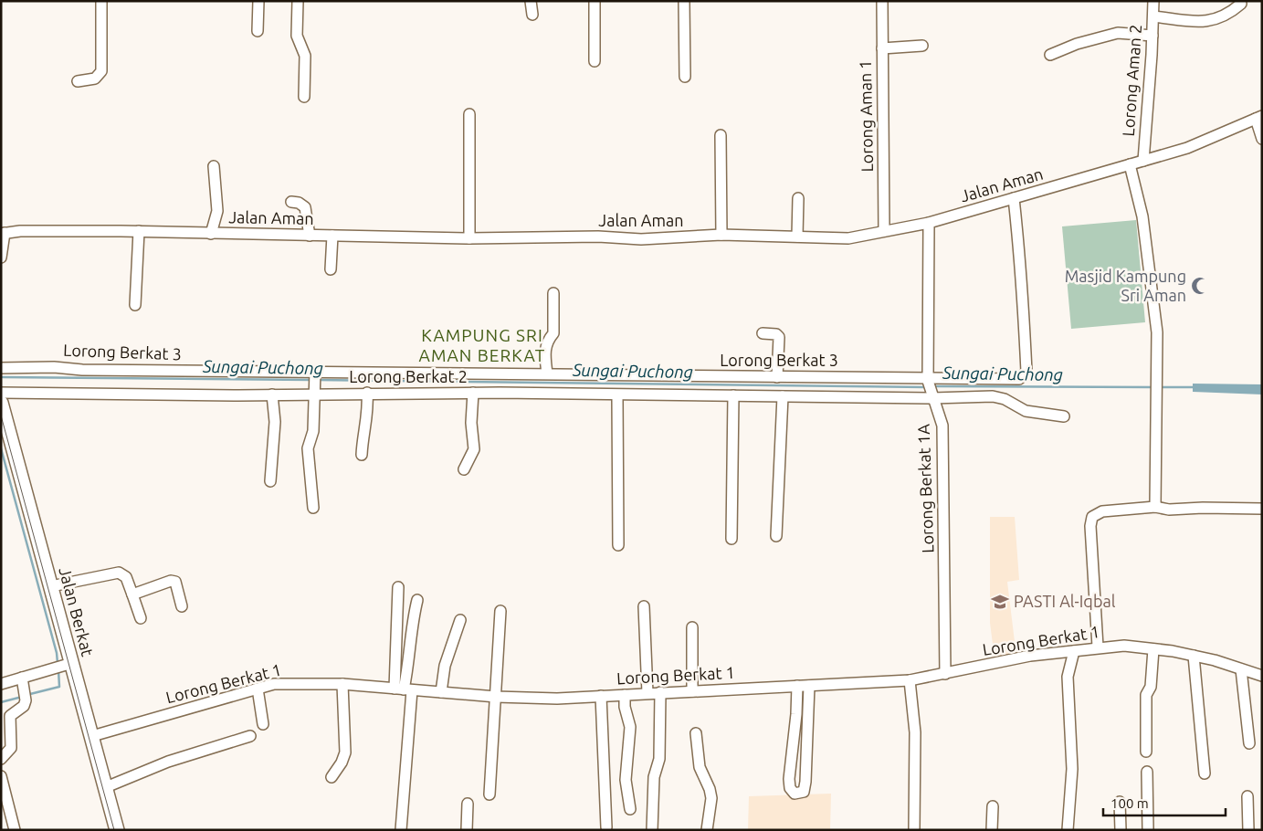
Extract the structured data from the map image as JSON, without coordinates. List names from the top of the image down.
{
  "streets": {
    "street": [
      "Lorong Aman 2",
      "Lorong Aman 1",
      "Jalan Aman",
      "Lorong Berkat 3",
      "Lorong Berkat 2",
      "Lorong Berkat 1A",
      "Jalan Berkat",
      "Lorong Berkat 1"
    ]
  },
  "crossings": [
    ["Lorong Aman 2", "Jalan Aman"],
    ["Lorong Aman 1", "Jalan Aman"],
    ["Jalan Aman", "Lorong Berkat 3"],
    ["Jalan Aman", "Lorong Berkat 1A"],
    ["Lorong Berkat 3", "Lorong Berkat 1A"],
    ["Lorong Berkat 2", "Lorong Berkat 1A"],
    ["Lorong Berkat 1A", "Lorong Berkat 1"],
    ["Jalan Berkat", "Lorong Berkat 1"]
  ],
  "districts": ["KAMPUNG SRI AMAN BERKAT"],
  "water": ["Sungai Puchong"],
  "places": {
    "mosque": ["Masjid Kampung Sri Aman"],
    "school or university": ["PASTI Al-Iqbal"]
  },
  "scale_bar": "100 m"
}
